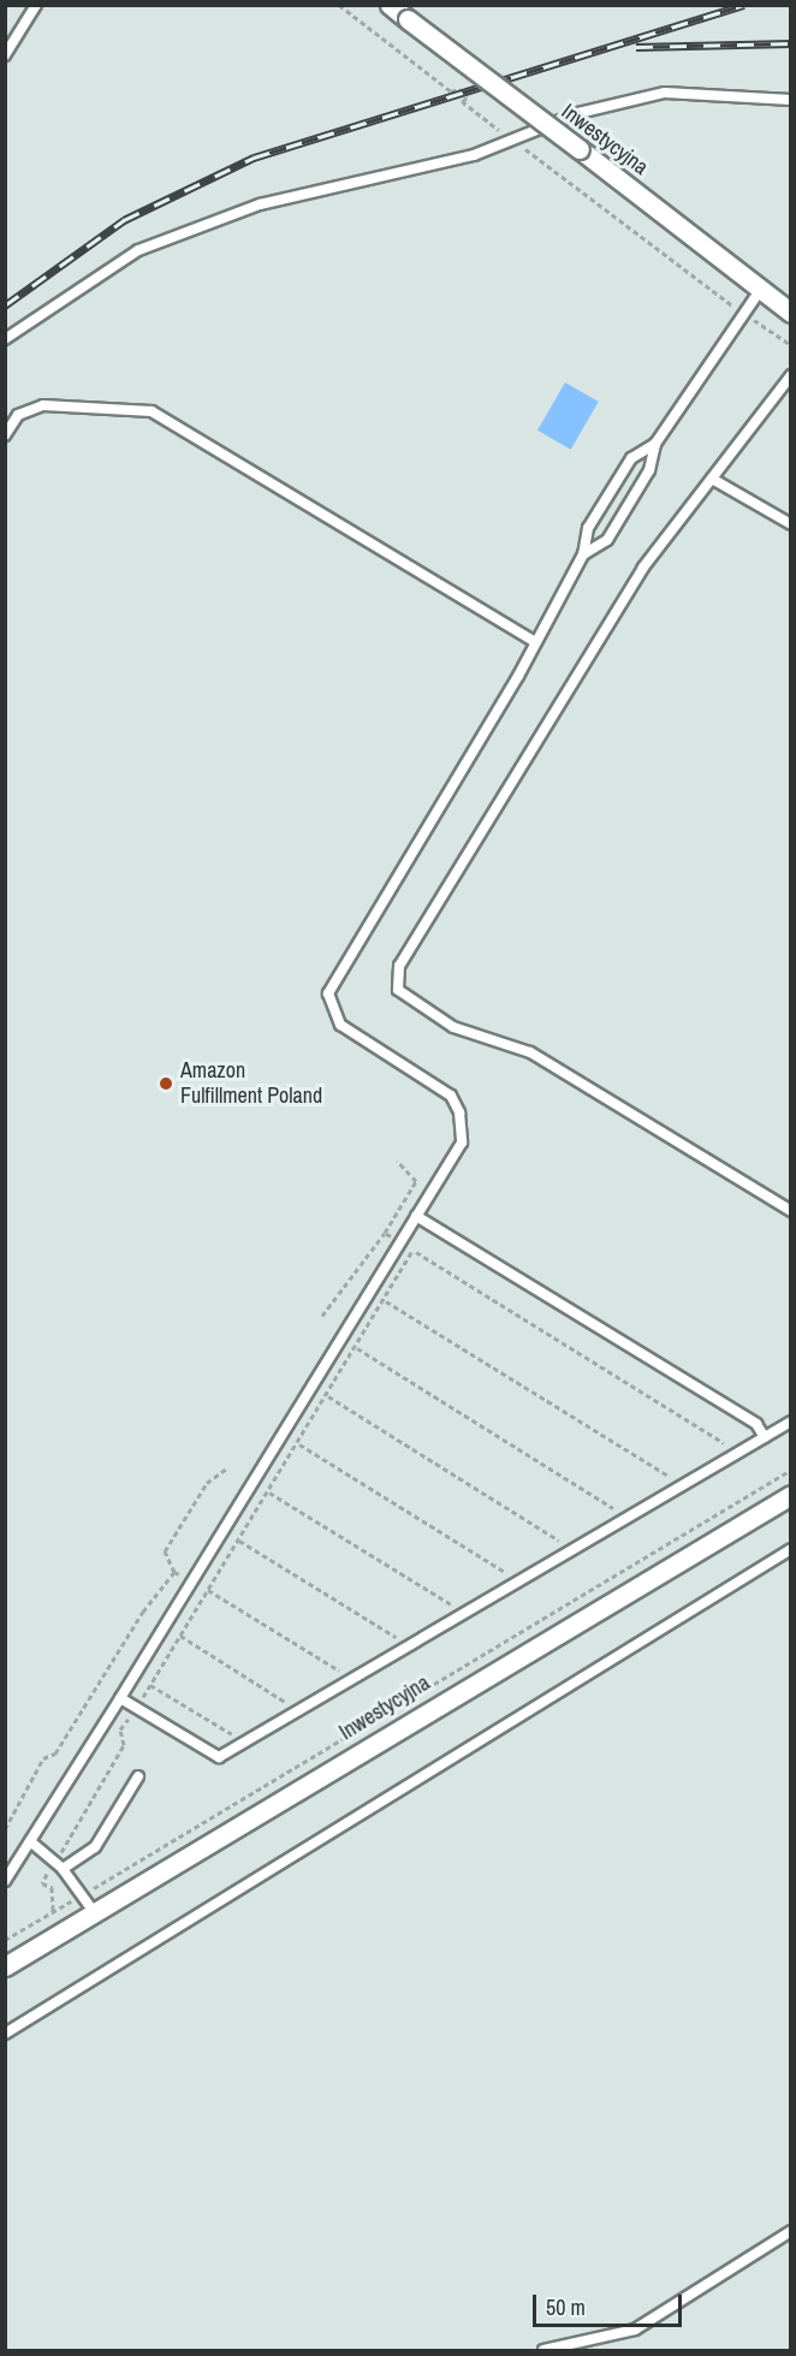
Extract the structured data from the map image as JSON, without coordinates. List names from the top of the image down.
{
  "streets": {
    "street": ["Inwestycyjna"]
  },
  "places": ["Amazon Fulfillment Poland"],
  "scale_bar": "50 m"
}
